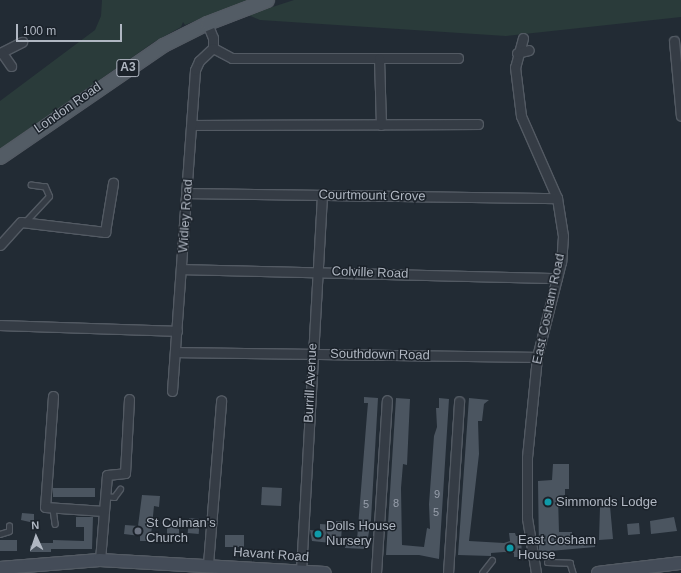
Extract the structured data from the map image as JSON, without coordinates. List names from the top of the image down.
{
  "streets": {
    "main road": ["A3", "London Road"],
    "street": [
      "Courtmount Grove",
      "Widley Road",
      "Colville Road",
      "East Cosham Road",
      "Southdown Road",
      "Burrill Avenue",
      "Havant Road"
    ]
  },
  "crossings": [
    ["Courtmount Grove", "Widley Road"],
    ["Courtmount Grove", "East Cosham Road"],
    ["Courtmount Grove", "Burrill Avenue"],
    ["Widley Road", "Colville Road"],
    ["Widley Road", "Southdown Road"],
    ["Colville Road", "East Cosham Road"],
    ["Colville Road", "Burrill Avenue"],
    ["East Cosham Road", "Southdown Road"],
    ["Southdown Road", "Burrill Avenue"],
    ["Burrill Avenue", "Havant Road"]
  ],
  "places": [
    "Simmonds Lodge",
    "St Colman's Church",
    "Dolls House Nursery",
    "East Cosham House"
  ],
  "house_numbers": [
    "9",
    "8",
    "5",
    "5"
  ],
  "scale_bar": "100 m",
  "north": "top"
}
